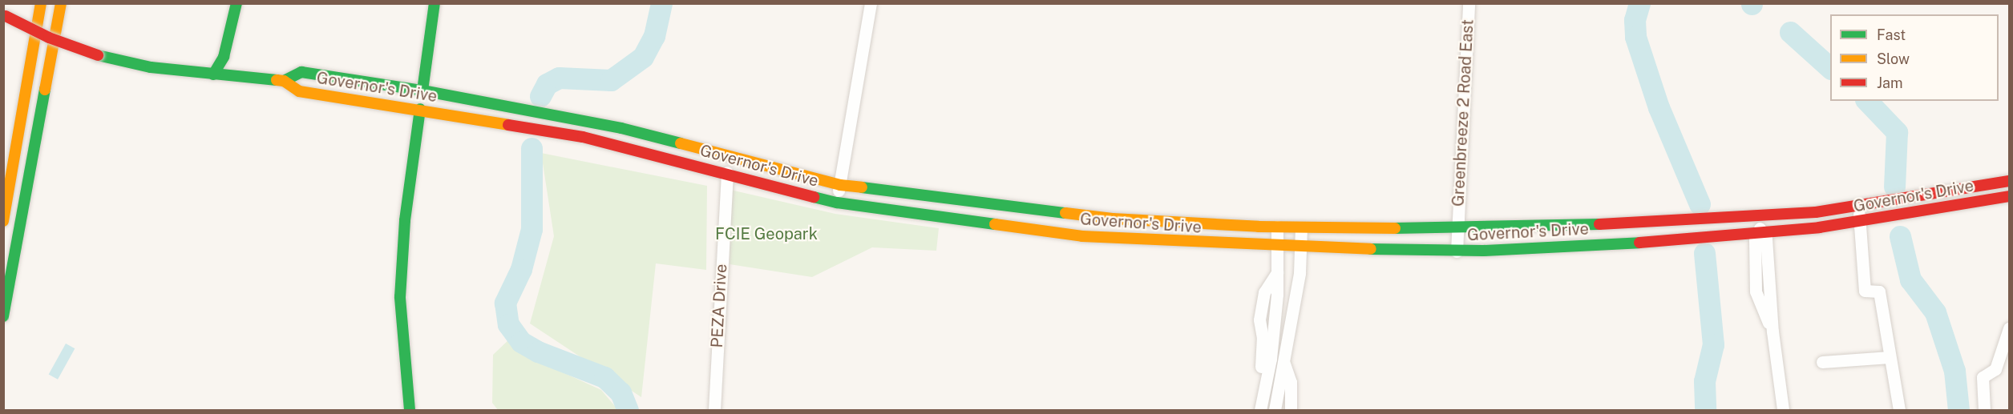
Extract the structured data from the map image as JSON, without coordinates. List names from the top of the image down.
{
  "streets": {
    "main road": ["Governor's Drive"],
    "street": ["Greenbreeze 2 Road East", "PEZA Drive"]
  },
  "crossings": [
    ["Governor's Drive", "Greenbreeze 2 Road East"],
    ["Governor's Drive", "PEZA Drive"]
  ],
  "parks": ["FCIE Geopark"],
  "legend": ["Fast", "Slow", "Jam"]
}
